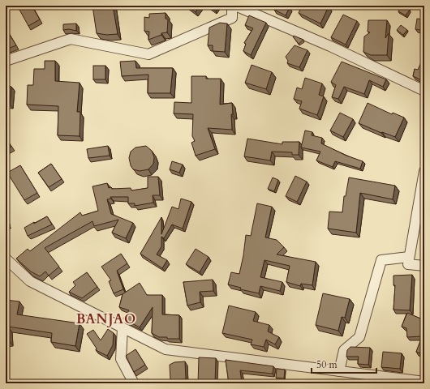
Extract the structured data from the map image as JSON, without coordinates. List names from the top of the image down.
{
  "districts": ["BANJAO"],
  "scale_bar": "50 m"
}
